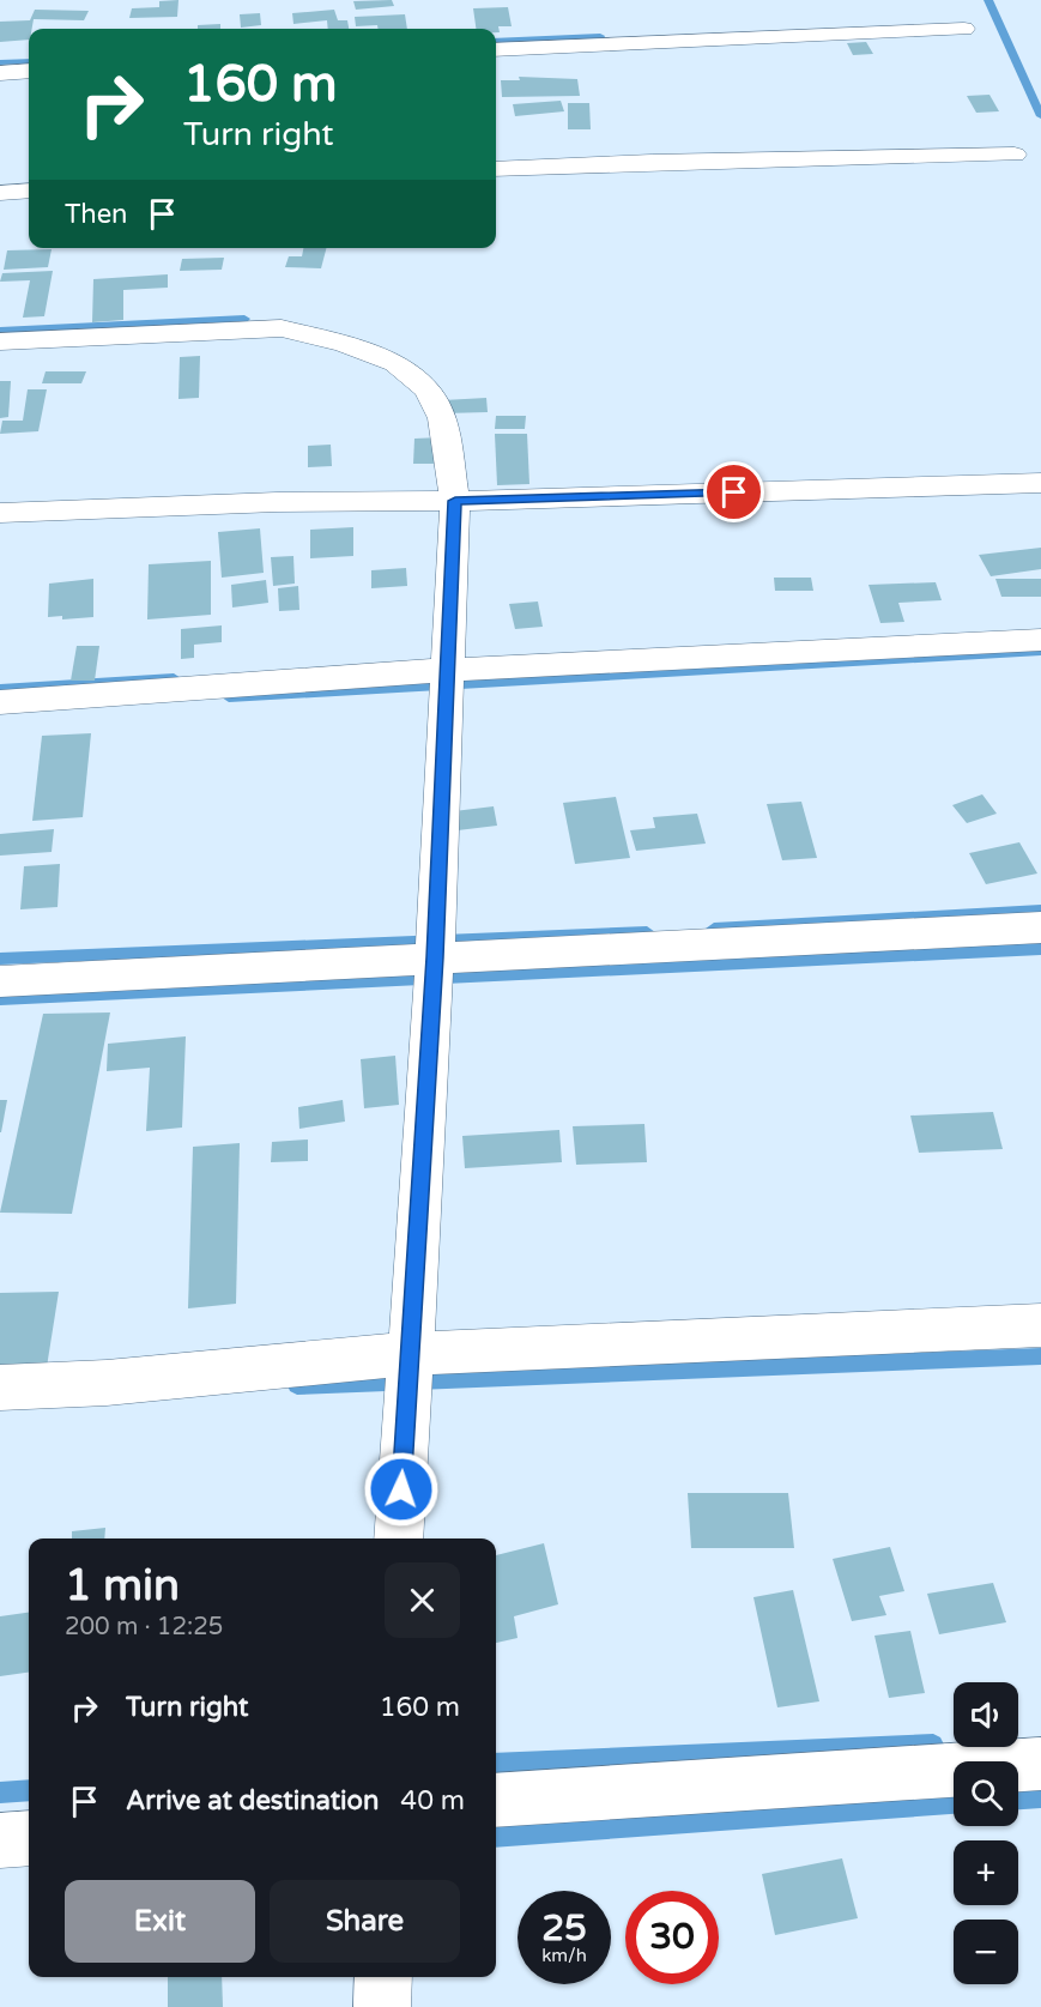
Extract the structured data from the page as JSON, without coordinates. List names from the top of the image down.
{
  "page": {
    "turn": ["160 m", "Turn right"],
    "then": "Then",
    "heading": ["1 min", "200 m · 12:25"],
    "list": [
      {
        "name": "Turn right",
        "value": "160 m"
      },
      {
        "name": "Arrive at destination",
        "value": "40 m"
      }
    ],
    "map_buttons": ["+", "−"],
    "buttons": ["Exit", "Share"],
    "speed": "25 km/h",
    "limit": "30"
  }
}
